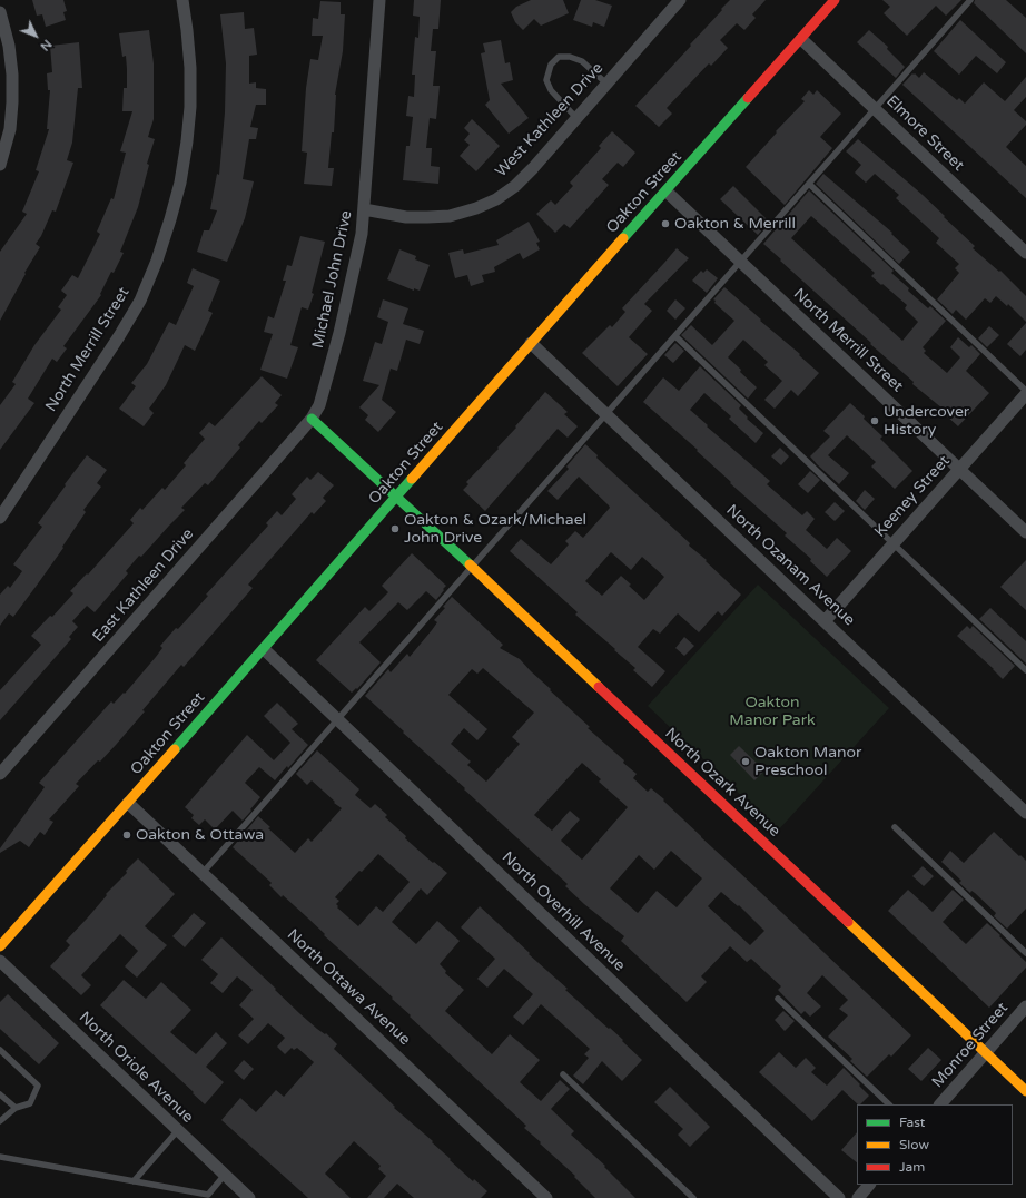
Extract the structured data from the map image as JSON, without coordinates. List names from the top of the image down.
{
  "streets": {
    "main road": ["Oakton Street", "North Ozark Avenue"],
    "street": [
      "West Kathleen Drive",
      "Elmore Street",
      "Michael John Drive",
      "North Merrill Street",
      "Keeney Street",
      "North Ozanam Avenue",
      "East Kathleen Drive",
      "North Overhill Avenue",
      "North Ottawa Avenue",
      "Monroe Street",
      "North Oriole Avenue"
    ]
  },
  "crossings": [
    ["West Kathleen Drive", "Michael John Drive"],
    ["Elmore Street", "Oakton Street"],
    ["Oakton Street", "North Merrill Street"],
    ["Oakton Street", "North Ozanam Avenue"],
    ["Oakton Street", "North Ozark Avenue"],
    ["Oakton Street", "North Overhill Avenue"],
    ["Oakton Street", "North Ottawa Avenue"],
    ["Michael John Drive", "East Kathleen Drive"],
    ["North Merrill Street", "Keeney Street"],
    ["Keeney Street", "North Ozanam Avenue"],
    ["North Ozark Avenue", "Monroe Street"]
  ],
  "parks": ["Oakton Manor Park"],
  "places": [
    "Oakton & Merrill",
    "Undercover History",
    "Oakton & Ozark/Michael John Drive",
    "Oakton Manor Preschool",
    "Oakton & Ottawa"
  ],
  "legend": ["Fast", "Slow", "Jam"],
  "north": "bottom right"
}
